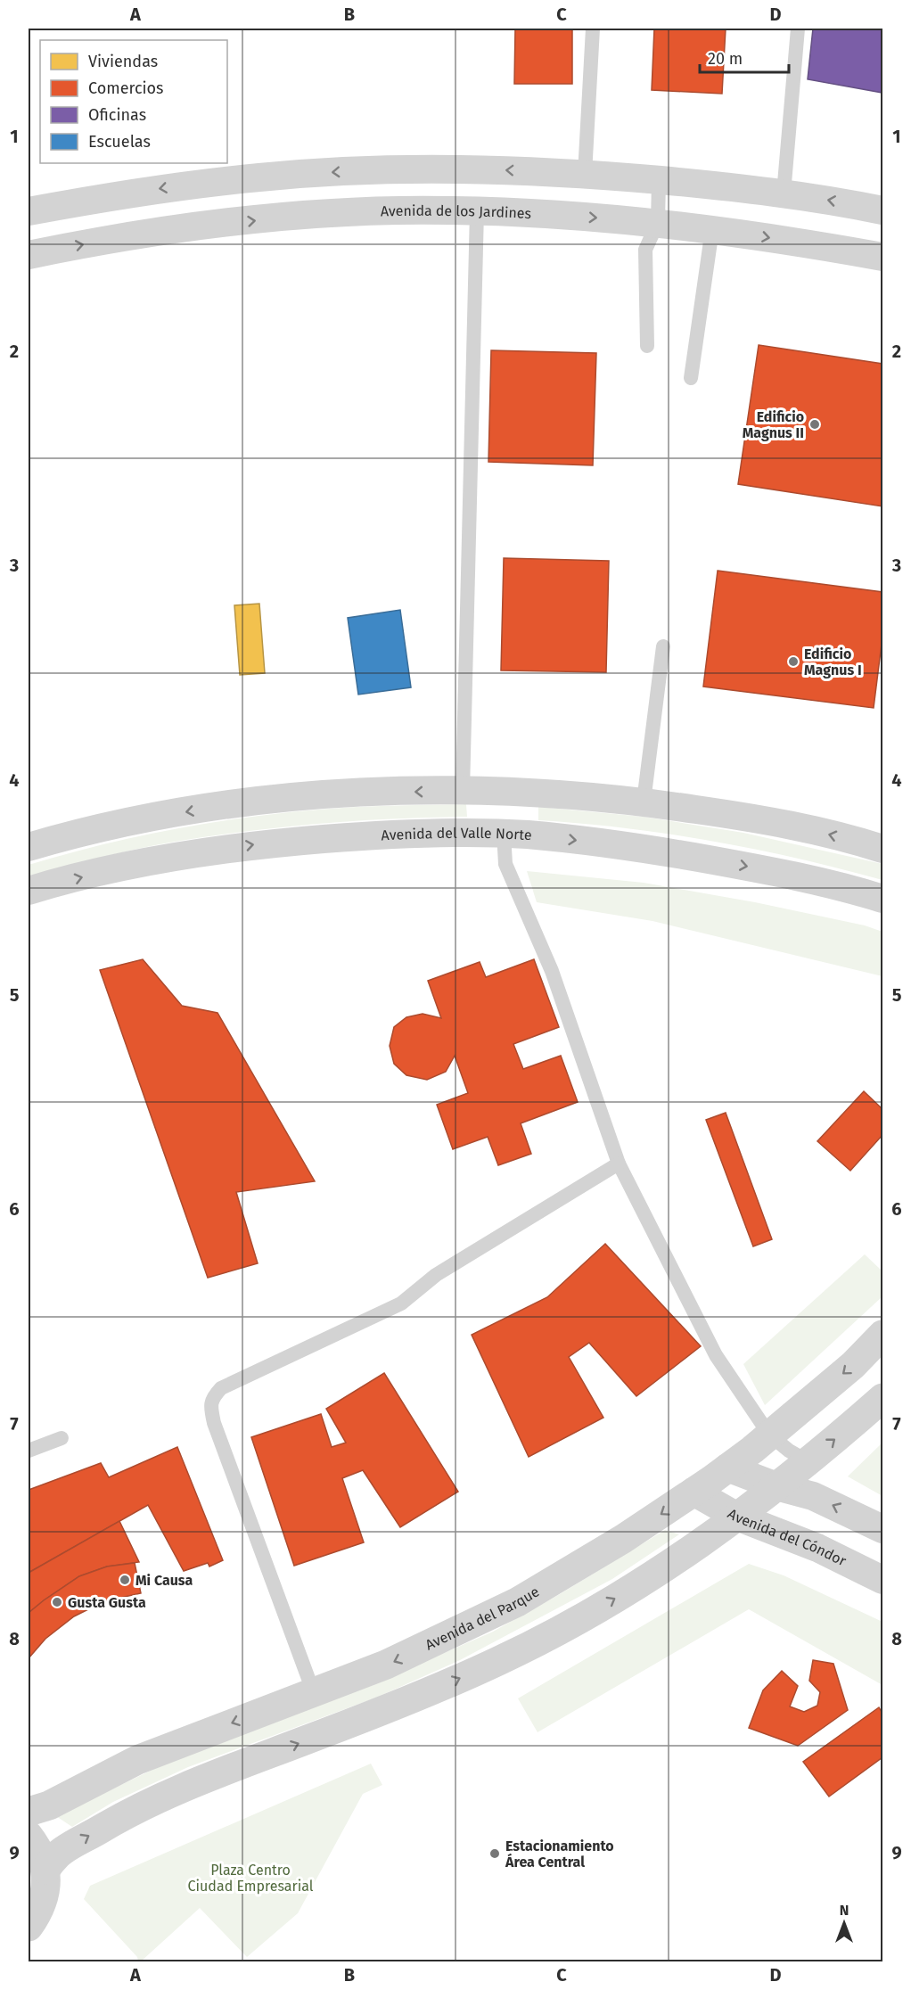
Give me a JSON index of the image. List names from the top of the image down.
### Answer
{
  "streets": {
    "street": [
      "Avenida de los Jardines",
      "Avenida del Valle Norte",
      "Avenida del Cóndor",
      "Avenida del Parque"
    ]
  },
  "crossings": [
    ["Avenida del Cóndor", "Avenida del Parque"]
  ],
  "parks": ["Plaza Centro Ciudad Empresarial"],
  "places": [
    "Edificio Magnus II",
    "Edificio Magnus I",
    "Mi Causa",
    "Gusta Gusta",
    "Estacionamiento Área Central"
  ],
  "legend": [
    "Viviendas",
    "Comercios",
    "Oficinas",
    "Escuelas"
  ],
  "scale_bar": "20 m",
  "north": "top",
  "grid": {
    "columns": [
      "A",
      "B",
      "C",
      "D"
    ],
    "rows": [
      "1",
      "2",
      "3",
      "4",
      "5",
      "6",
      "7",
      "8",
      "9"
    ]
  }
}
